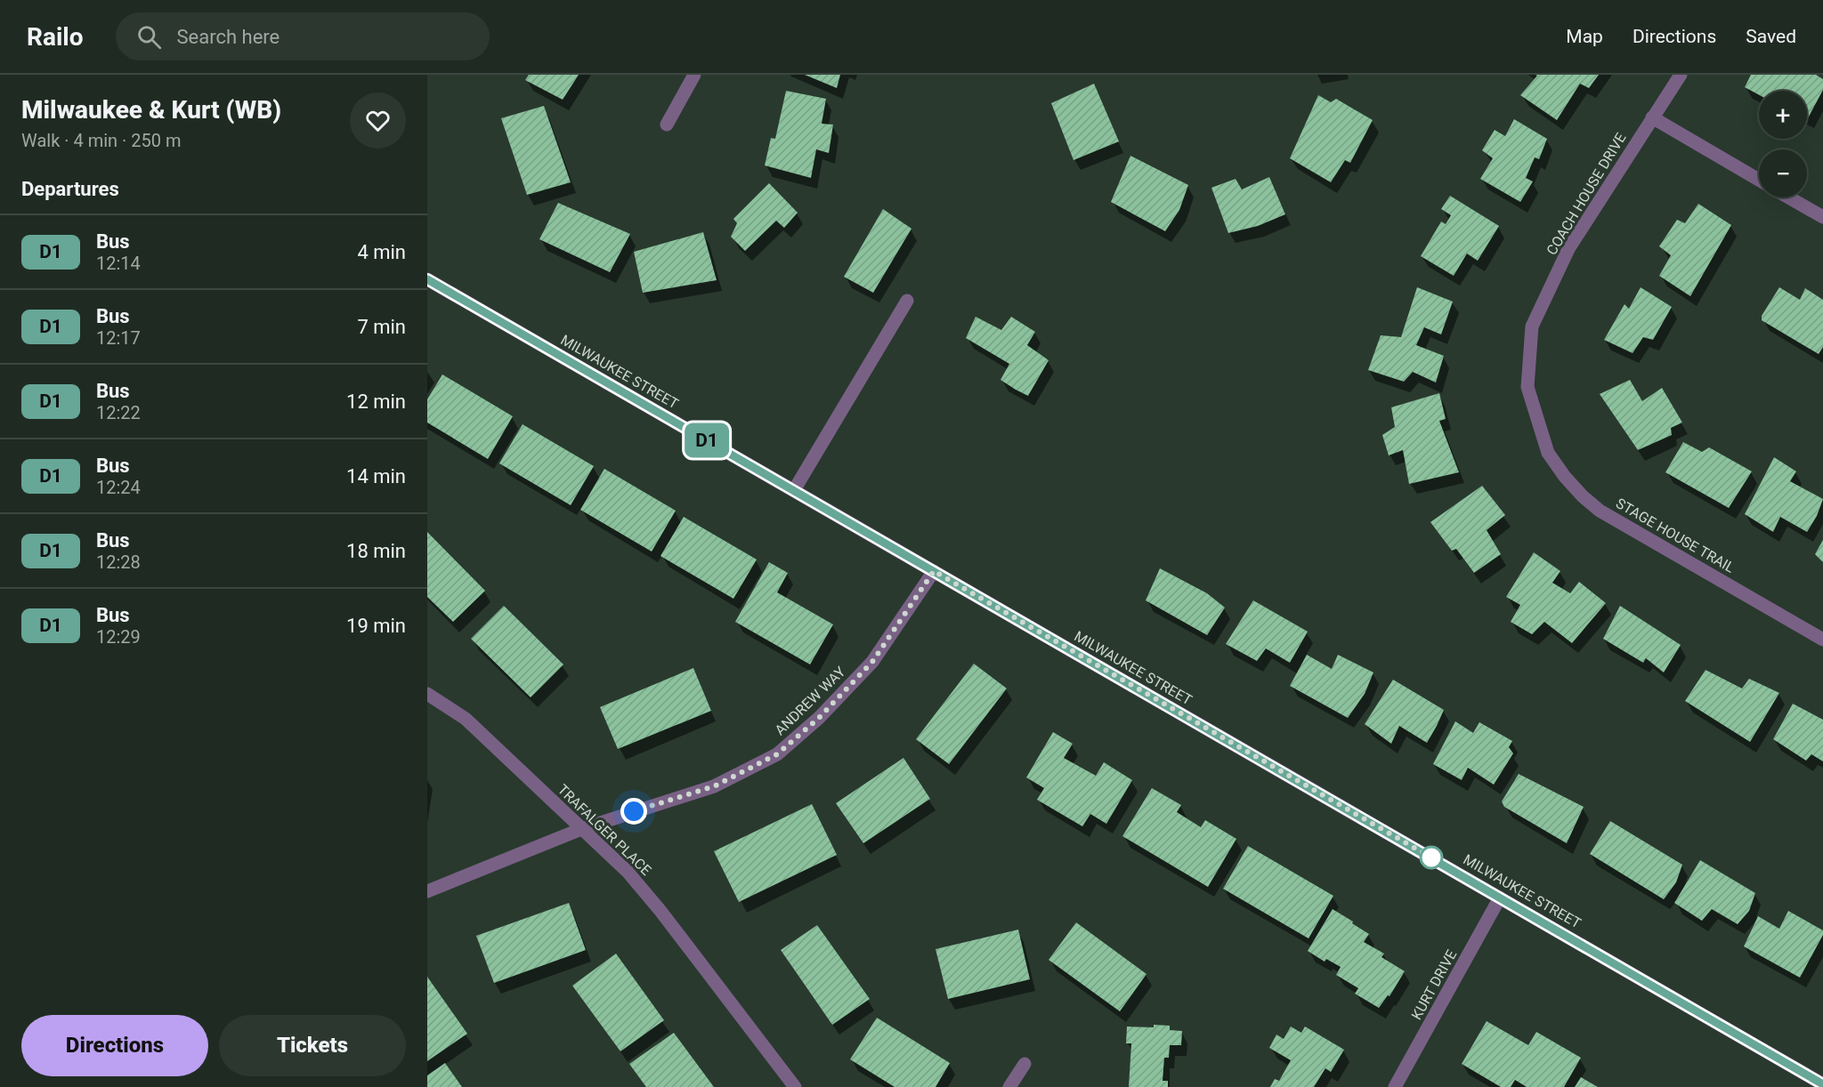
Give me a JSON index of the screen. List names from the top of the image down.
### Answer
{
  "streets": {
    "street": [
      "COACH HOUSE DRIVE",
      "MILWAUKEE STREET",
      "STAGE HOUSE TRAIL",
      "ANDREW WAY",
      "TRAFALGER PLACE",
      "KURT DRIVE"
    ]
  },
  "crossings": [
    ["COACH HOUSE DRIVE", "STAGE HOUSE TRAIL"],
    ["MILWAUKEE STREET", "ANDREW WAY"],
    ["MILWAUKEE STREET", "KURT DRIVE"],
    ["ANDREW WAY", "TRAFALGER PLACE"]
  ],
  "lines": ["bus line D1"],
  "page": {
    "header": "Railo",
    "search": "Search here",
    "nav": ["Map", "Directions", "Saved"],
    "heading": [
      ["Milwaukee & Kurt (WB)", "Walk · 4 min · 250 m"],
      "Departures"
    ],
    "on_map": "D1",
    "map_buttons": ["+", "−"],
    "list": [
      {
        "mark": "D1",
        "name": "Bus",
        "note": "12:14",
        "value": "4 min"
      },
      {
        "mark": "D1",
        "name": "Bus",
        "note": "12:17",
        "value": "7 min"
      },
      {
        "mark": "D1",
        "name": "Bus",
        "note": "12:22",
        "value": "12 min"
      },
      {
        "mark": "D1",
        "name": "Bus",
        "note": "12:24",
        "value": "14 min"
      },
      {
        "mark": "D1",
        "name": "Bus",
        "note": "12:28",
        "value": "18 min"
      },
      {
        "mark": "D1",
        "name": "Bus",
        "note": "12:29",
        "value": "19 min"
      }
    ],
    "buttons": ["Directions", "Tickets"]
  }
}
